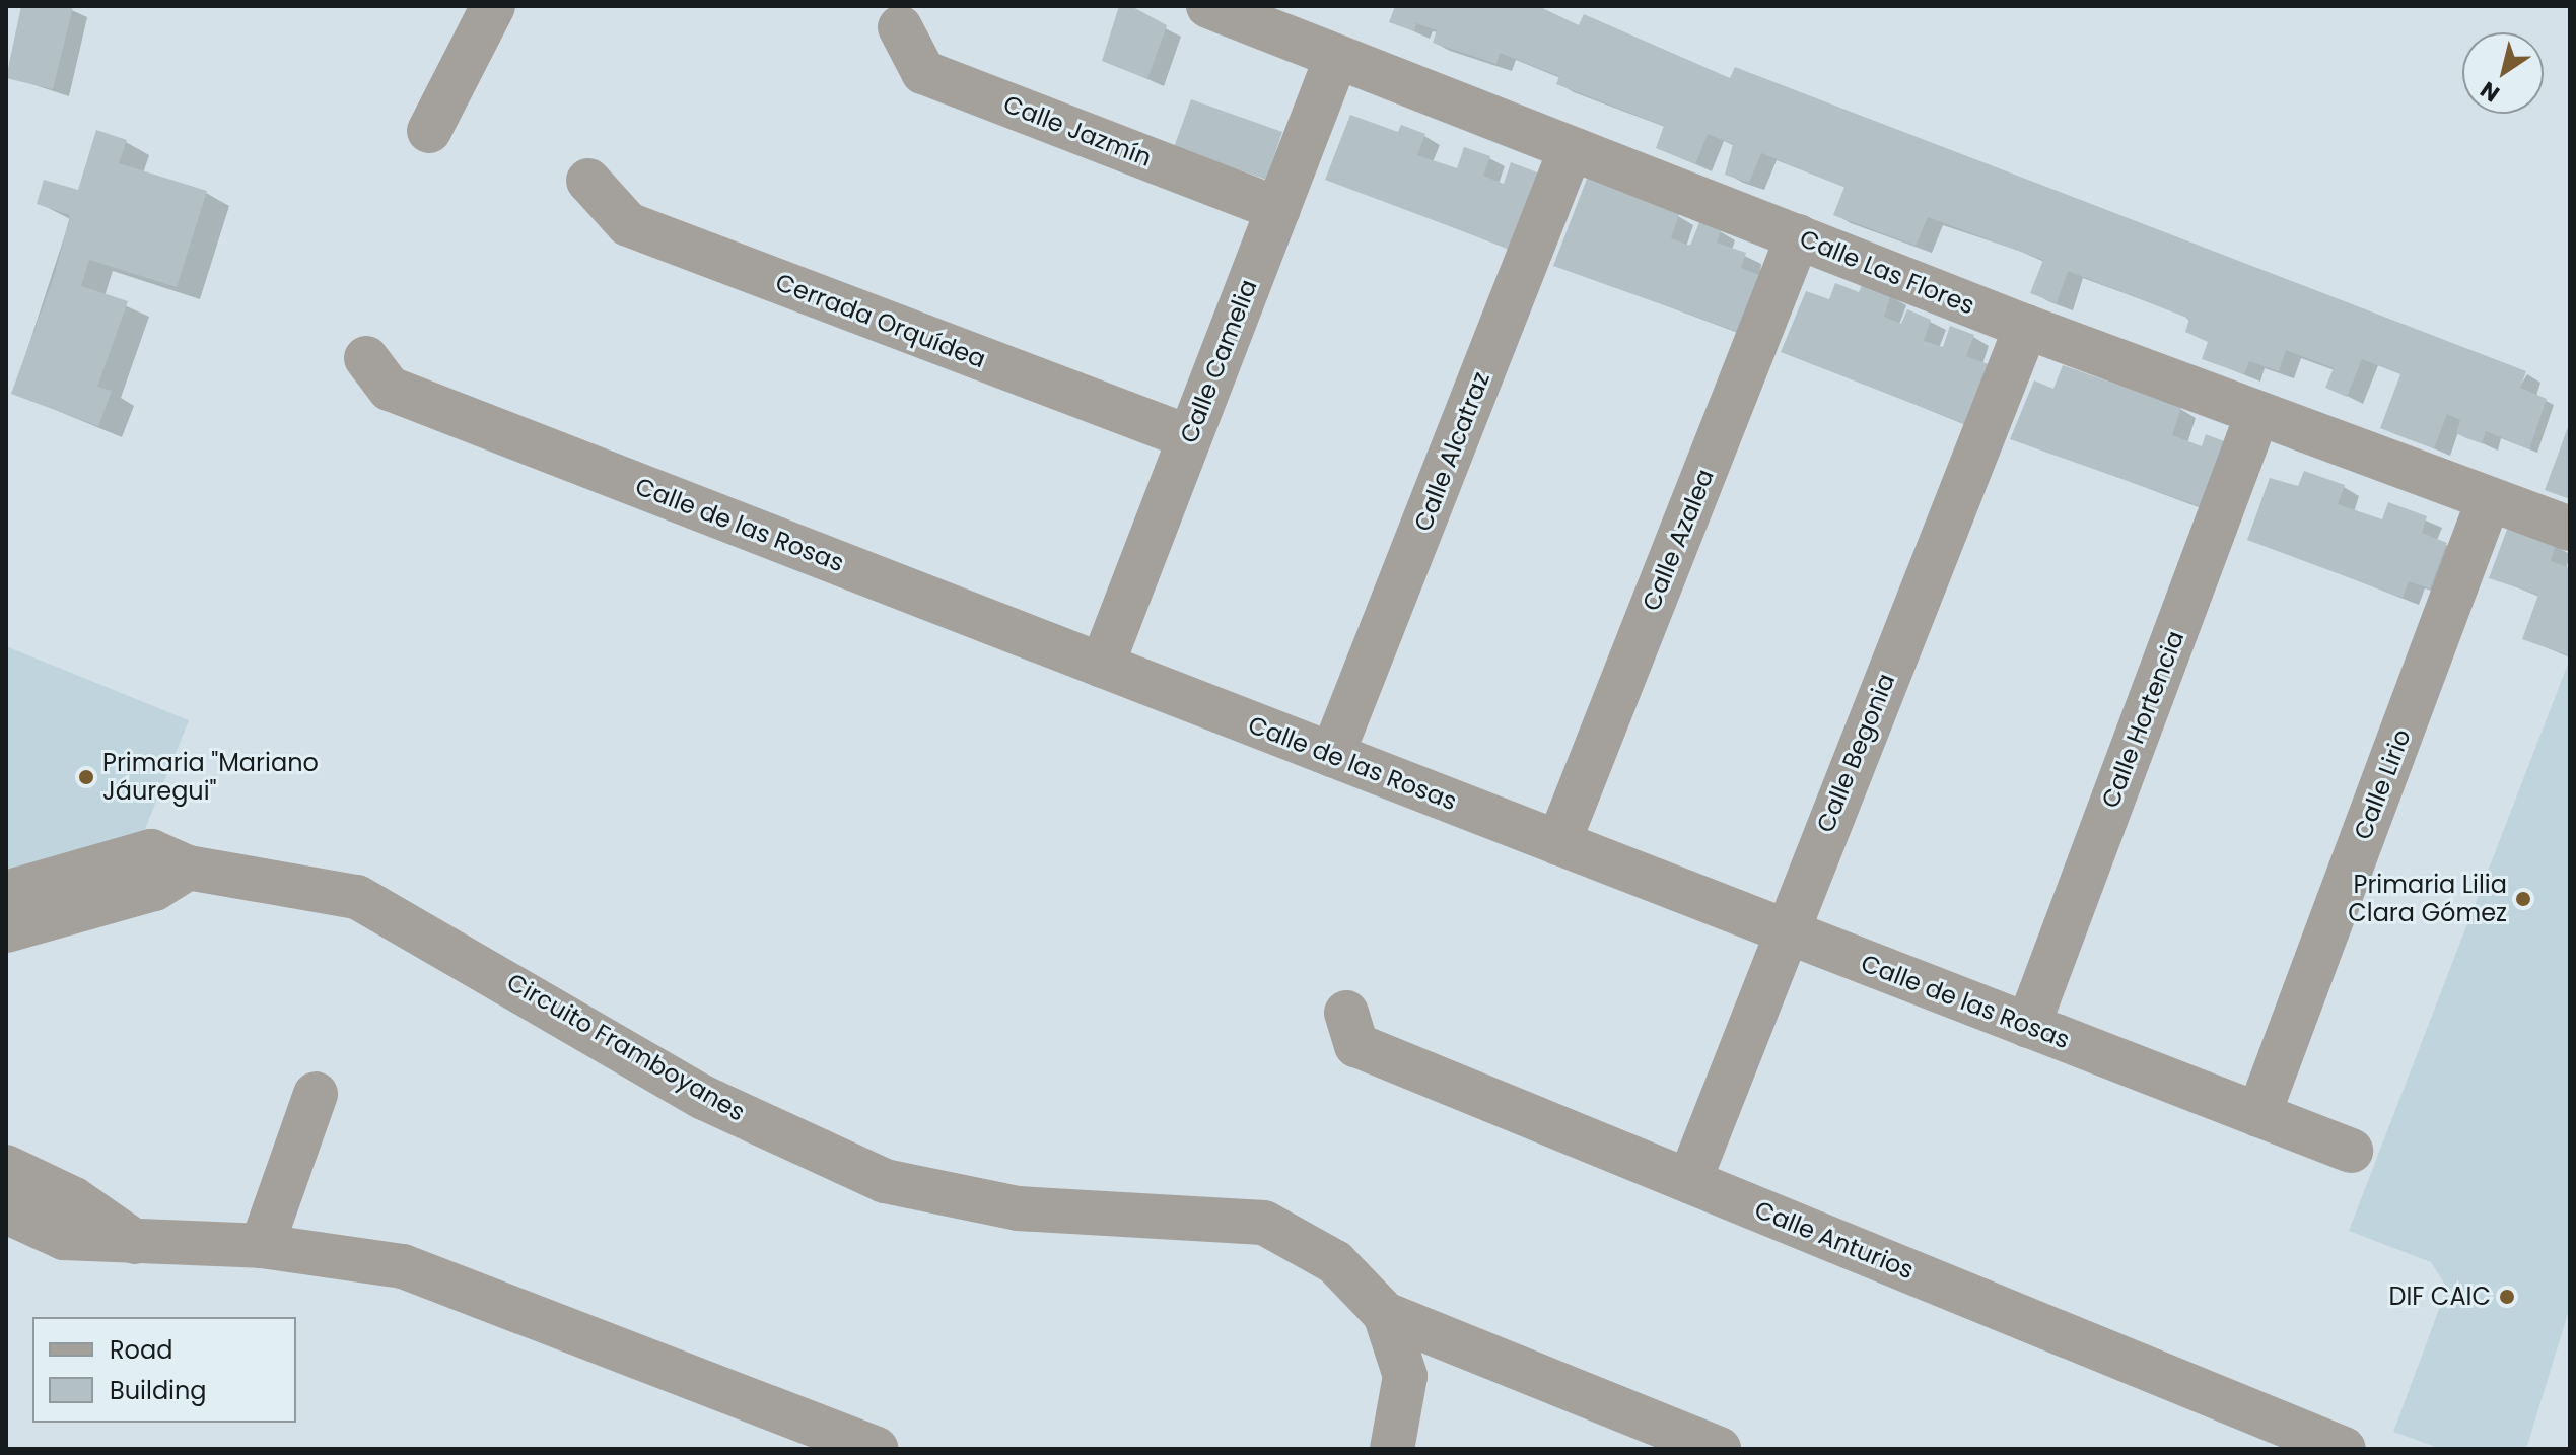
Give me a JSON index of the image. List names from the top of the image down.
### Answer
{
  "streets": {
    "street": [
      "Calle Jazmín",
      "Calle Las Flores",
      "Cerrada Orquídea",
      "Calle Camelia",
      "Calle Alcatraz",
      "Calle de las Rosas",
      "Calle Azalea",
      "Calle Hortencia",
      "Calle Begonia",
      "Calle Lirio",
      "Circuito Framboyanes",
      "Calle Anturios"
    ]
  },
  "crossings": [
    ["Calle Jazmín", "Calle Camelia"],
    ["Calle Las Flores", "Calle Camelia"],
    ["Calle Las Flores", "Calle Alcatraz"],
    ["Calle Las Flores", "Calle Azalea"],
    ["Calle Las Flores", "Calle Hortencia"],
    ["Calle Las Flores", "Calle Begonia"],
    ["Calle Las Flores", "Calle Lirio"],
    ["Cerrada Orquídea", "Calle Camelia"],
    ["Calle Camelia", "Calle de las Rosas"],
    ["Calle Alcatraz", "Calle de las Rosas"],
    ["Calle de las Rosas", "Calle Azalea"],
    ["Calle de las Rosas", "Calle Hortencia"],
    ["Calle de las Rosas", "Calle Begonia"],
    ["Calle de las Rosas", "Calle Lirio"],
    ["Calle Begonia", "Calle Anturios"]
  ],
  "places": ["Primaria \"Mariano Jáuregui\"", "Primaria Lilia Clara Gómez", "DIF CAIC"],
  "legend": ["Road", "Building"],
  "north": "bottom left"
}
